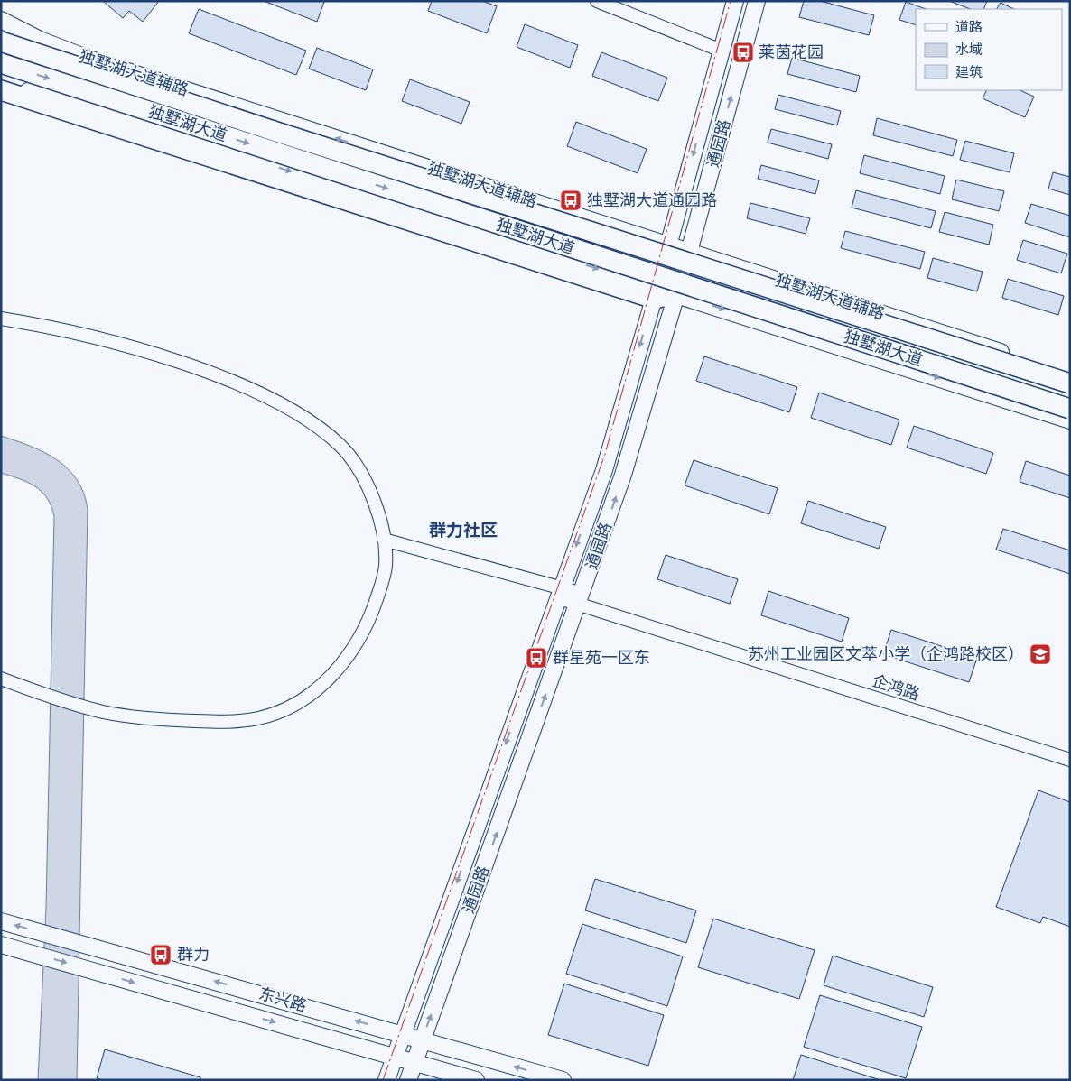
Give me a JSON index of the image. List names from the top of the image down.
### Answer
{
  "streets": {
    "highway": ["独墅湖大道"],
    "main road": ["独墅湖大道辅路", "通园路", "东兴路"],
    "street": ["企鸿路"]
  },
  "crossings": [
    ["独墅湖大道辅路", "通园路"],
    ["通园路", "企鸿路"],
    ["通园路", "东兴路"]
  ],
  "districts": ["群力社区"],
  "places": {
    "bus stop": [
      "莱茵花园",
      "独墅湖大道通园路",
      "群星苑一区东",
      "群力"
    ],
    "school or university": ["苏州工业园区文萃小学（企鸿路校区）"]
  },
  "legend": ["道路", "水域", "建筑"]
}
